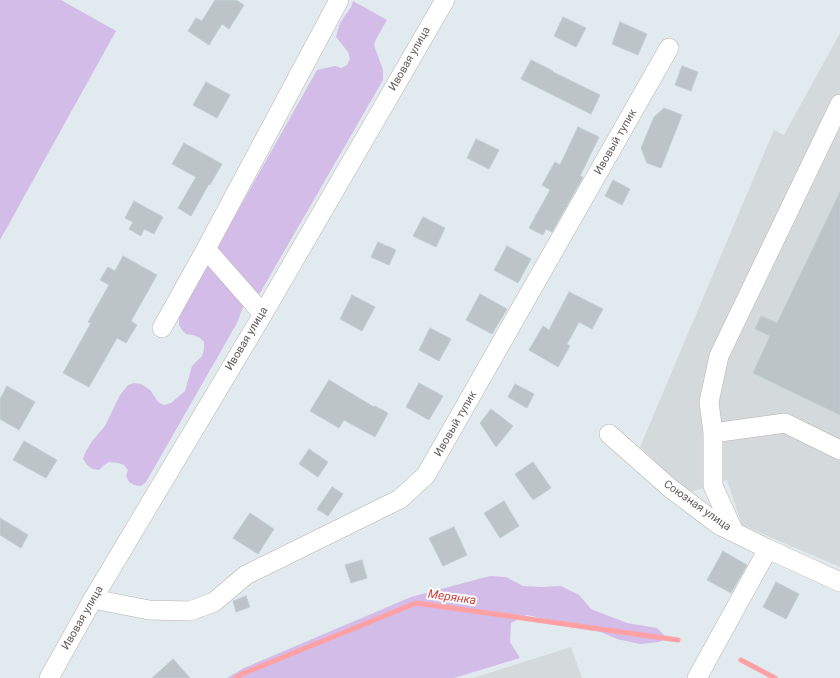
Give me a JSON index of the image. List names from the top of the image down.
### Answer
{
  "streets": {
    "street": ["Ивовая улица", "Ивовый тупик", "Союзная улица"]
  },
  "crossings": [
    ["Ивовая улица", "Ивовый тупик"]
  ],
  "water": ["Мерянка"]
}
